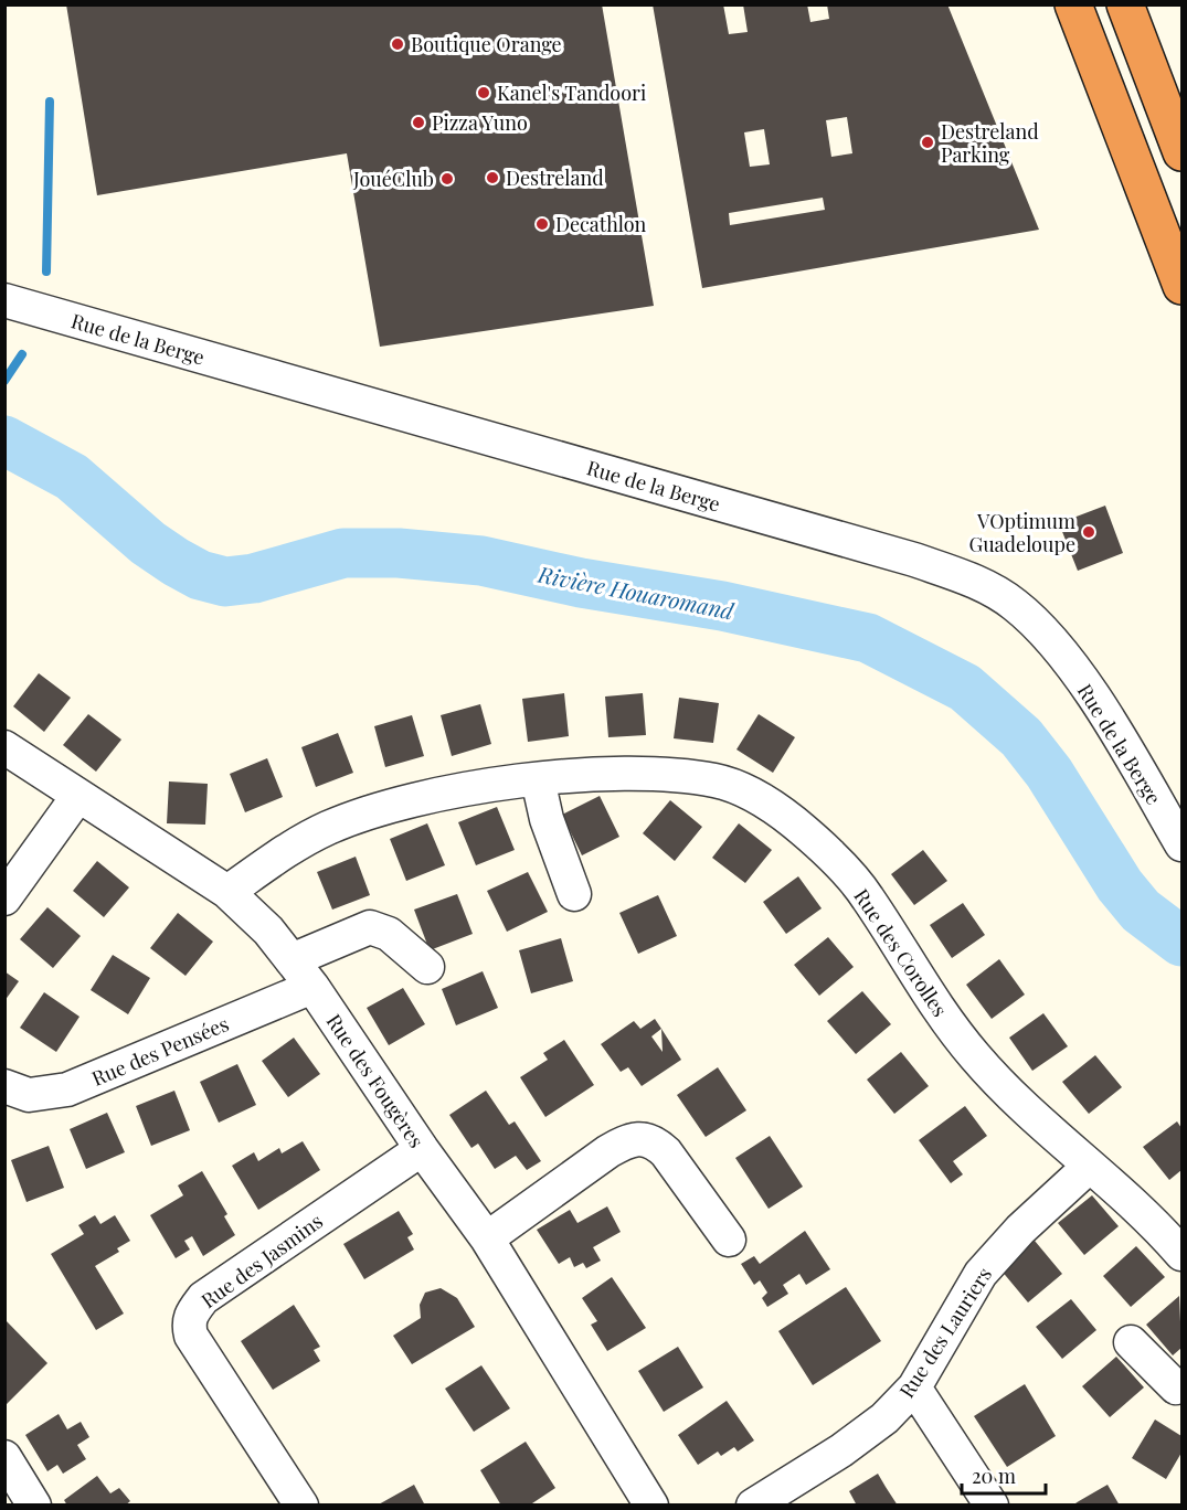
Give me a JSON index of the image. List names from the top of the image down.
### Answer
{
  "streets": {
    "street": [
      "Rue de la Berge",
      "Rue des Corolles",
      "Rue des Pensées",
      "Rue des Fougères",
      "Rue des Jasmins",
      "Rue des Lauriers"
    ]
  },
  "crossings": [
    ["Rue des Corolles", "Rue des Fougères"],
    ["Rue des Corolles", "Rue des Lauriers"],
    ["Rue des Pensées", "Rue des Fougères"],
    ["Rue des Fougères", "Rue des Jasmins"]
  ],
  "water": ["Rivière Houaromand"],
  "places": [
    "Boutique Orange",
    "Kanel's Tandoori",
    "Pizza Yuno",
    "Destreland Parking",
    "Destreland",
    "JouéClub",
    "Decathlon",
    "VOptimum Guadeloupe"
  ],
  "scale_bar": "20 m"
}
